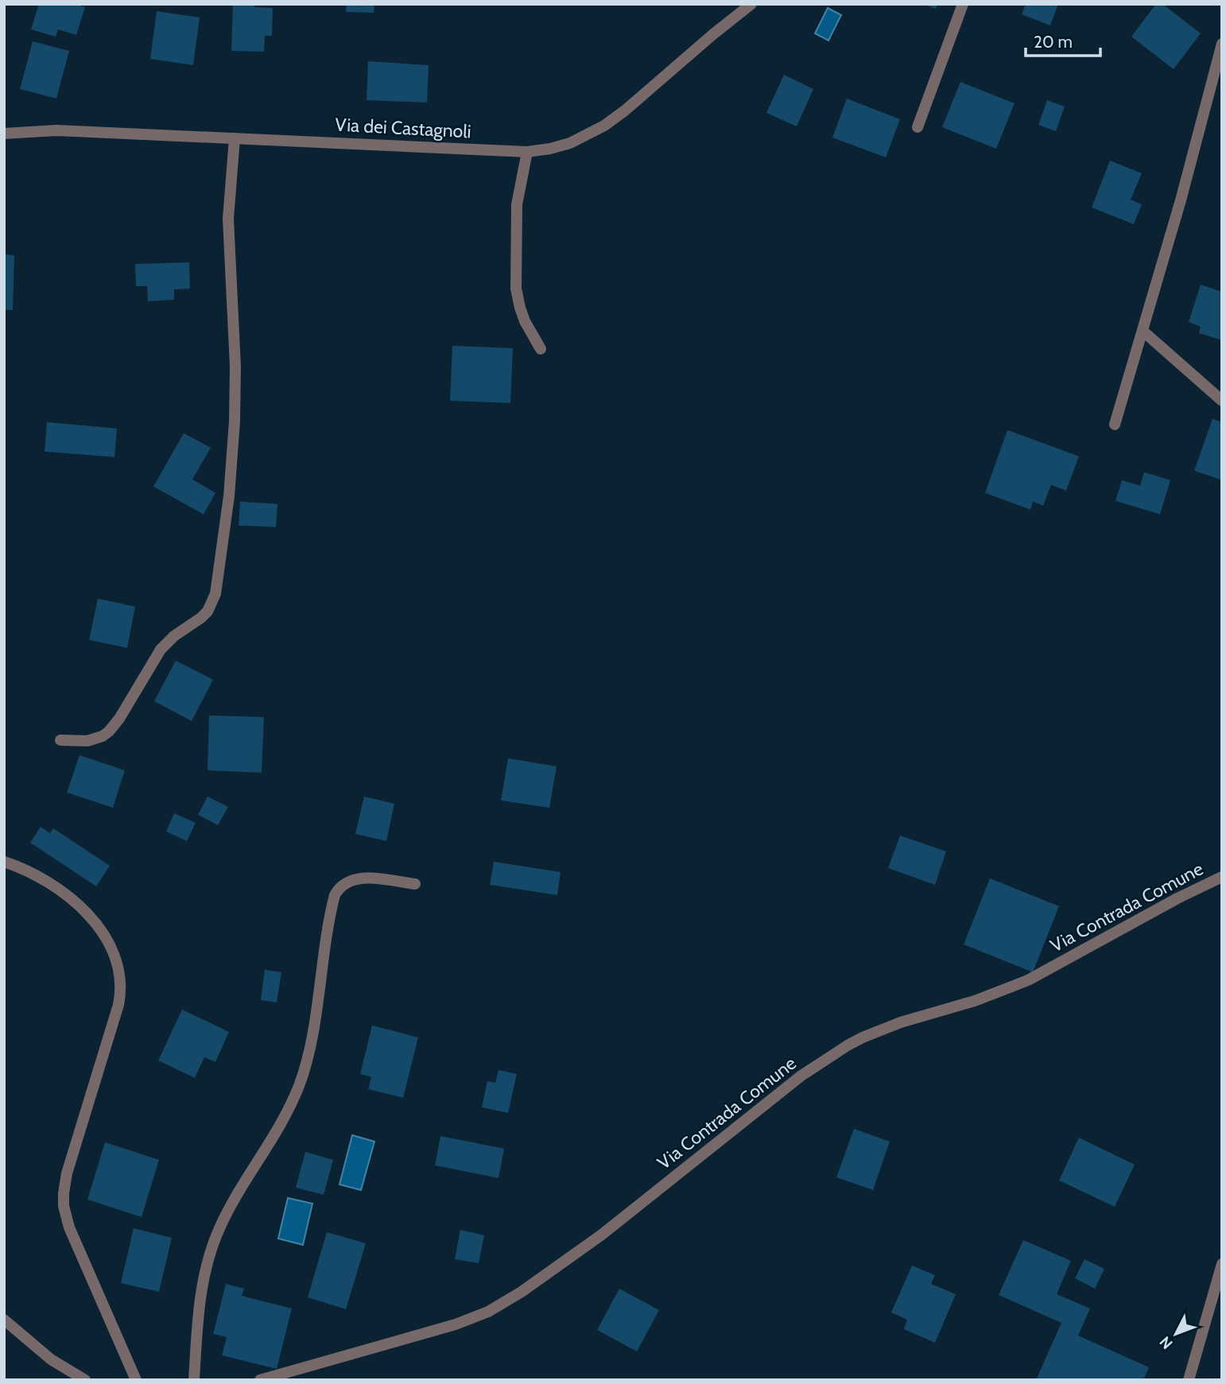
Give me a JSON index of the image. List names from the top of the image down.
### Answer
{
  "streets": {
    "street": ["Via dei Castagnoli", "Via Contrada Comune"]
  },
  "scale_bar": "20 m",
  "north": "bottom left"
}
